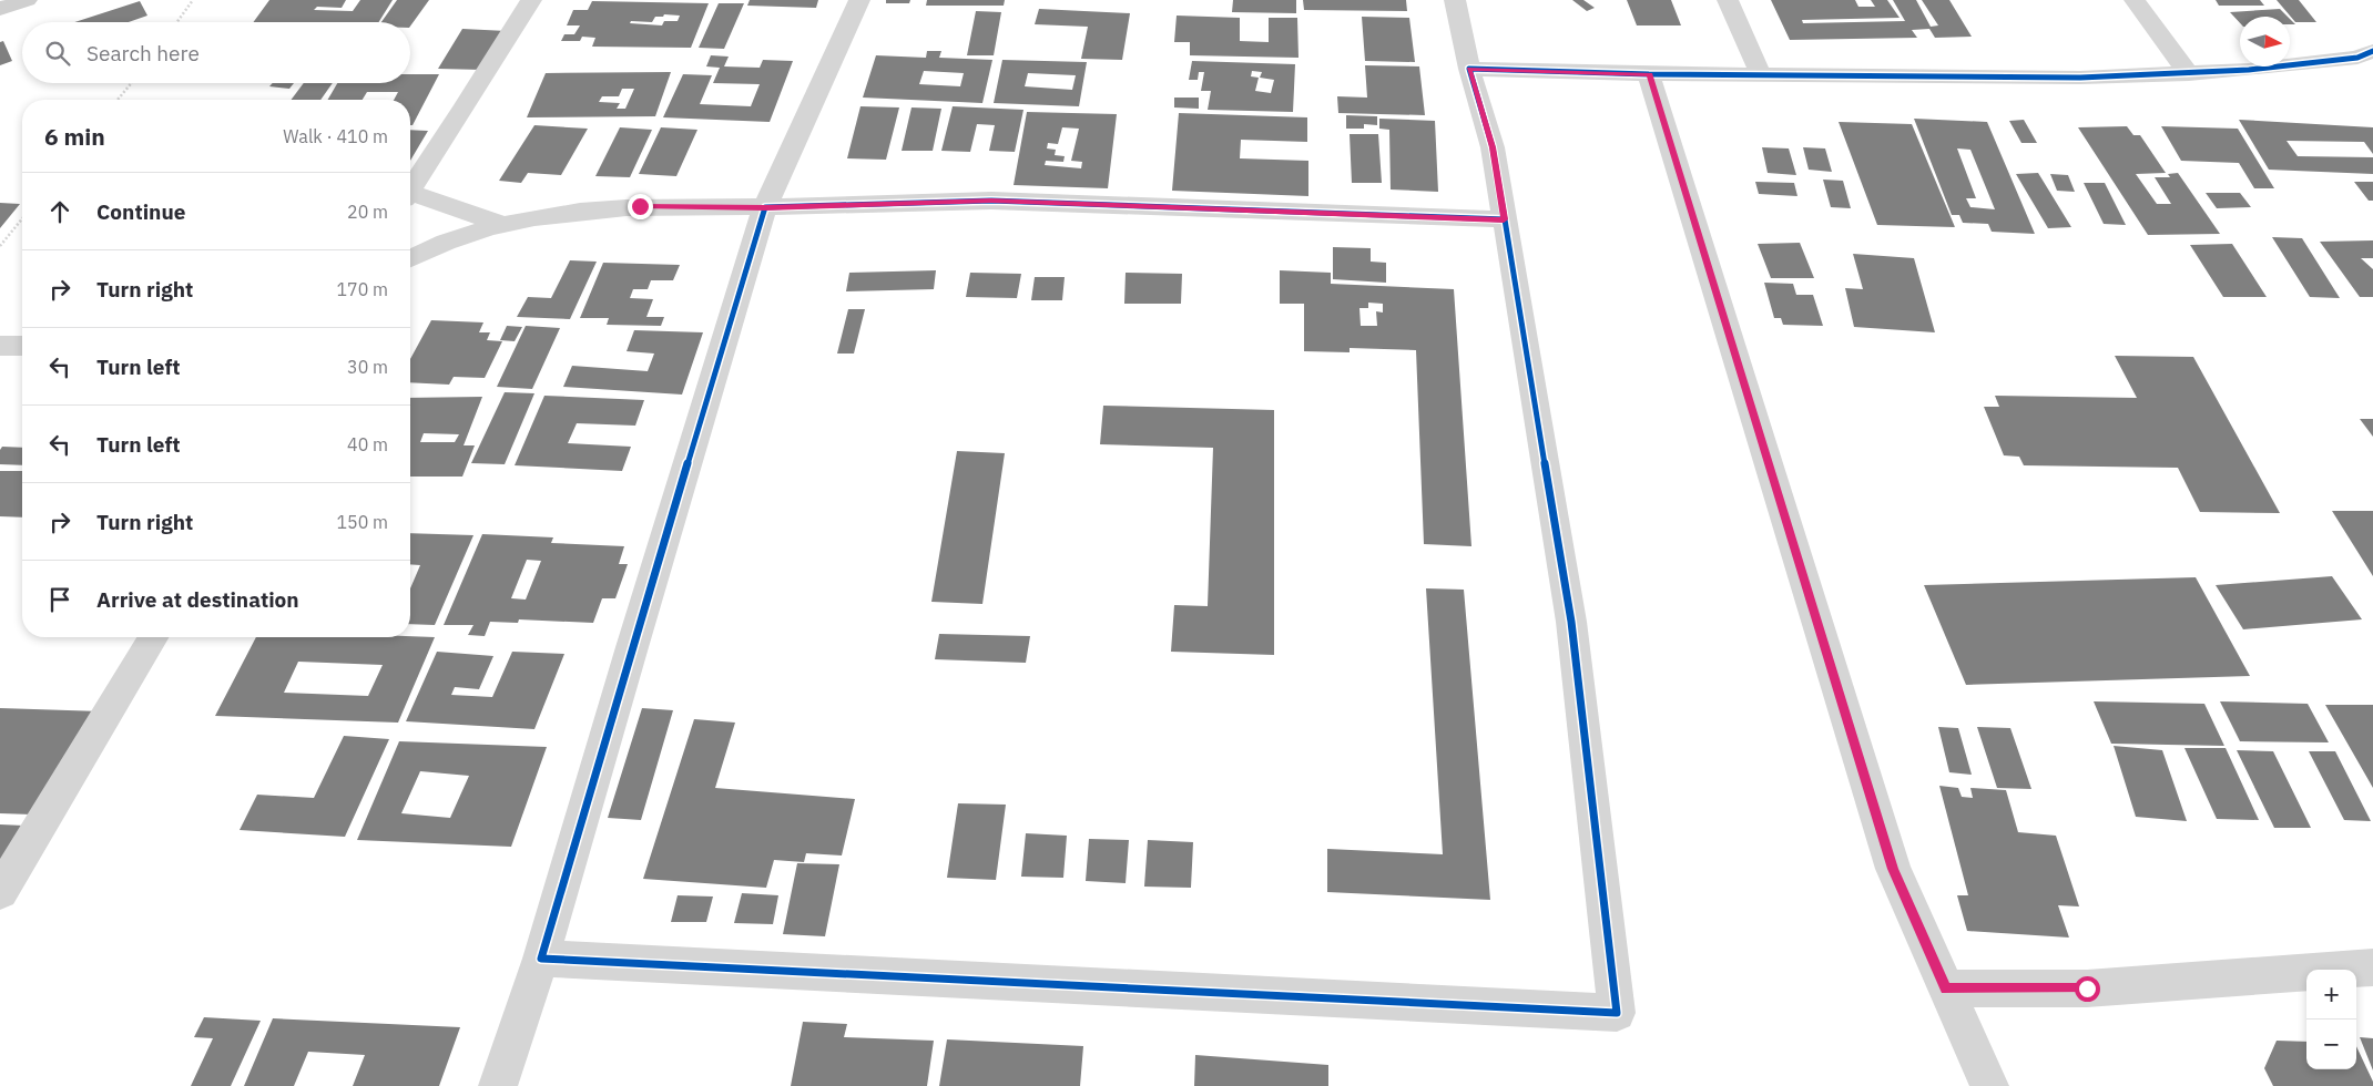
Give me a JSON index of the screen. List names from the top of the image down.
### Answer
{
  "north": "right",
  "page": {
    "search": "Search here",
    "heading": ["6 min", "Walk · 410 m"],
    "list": [
      ["Continue", "20 m"],
      ["Turn right", "170 m"],
      ["Turn left", "30 m"],
      ["Turn left", "40 m"],
      ["Turn right", "150 m"],
      "Arrive at destination"
    ],
    "map_buttons": ["+", "−"]
  }
}
